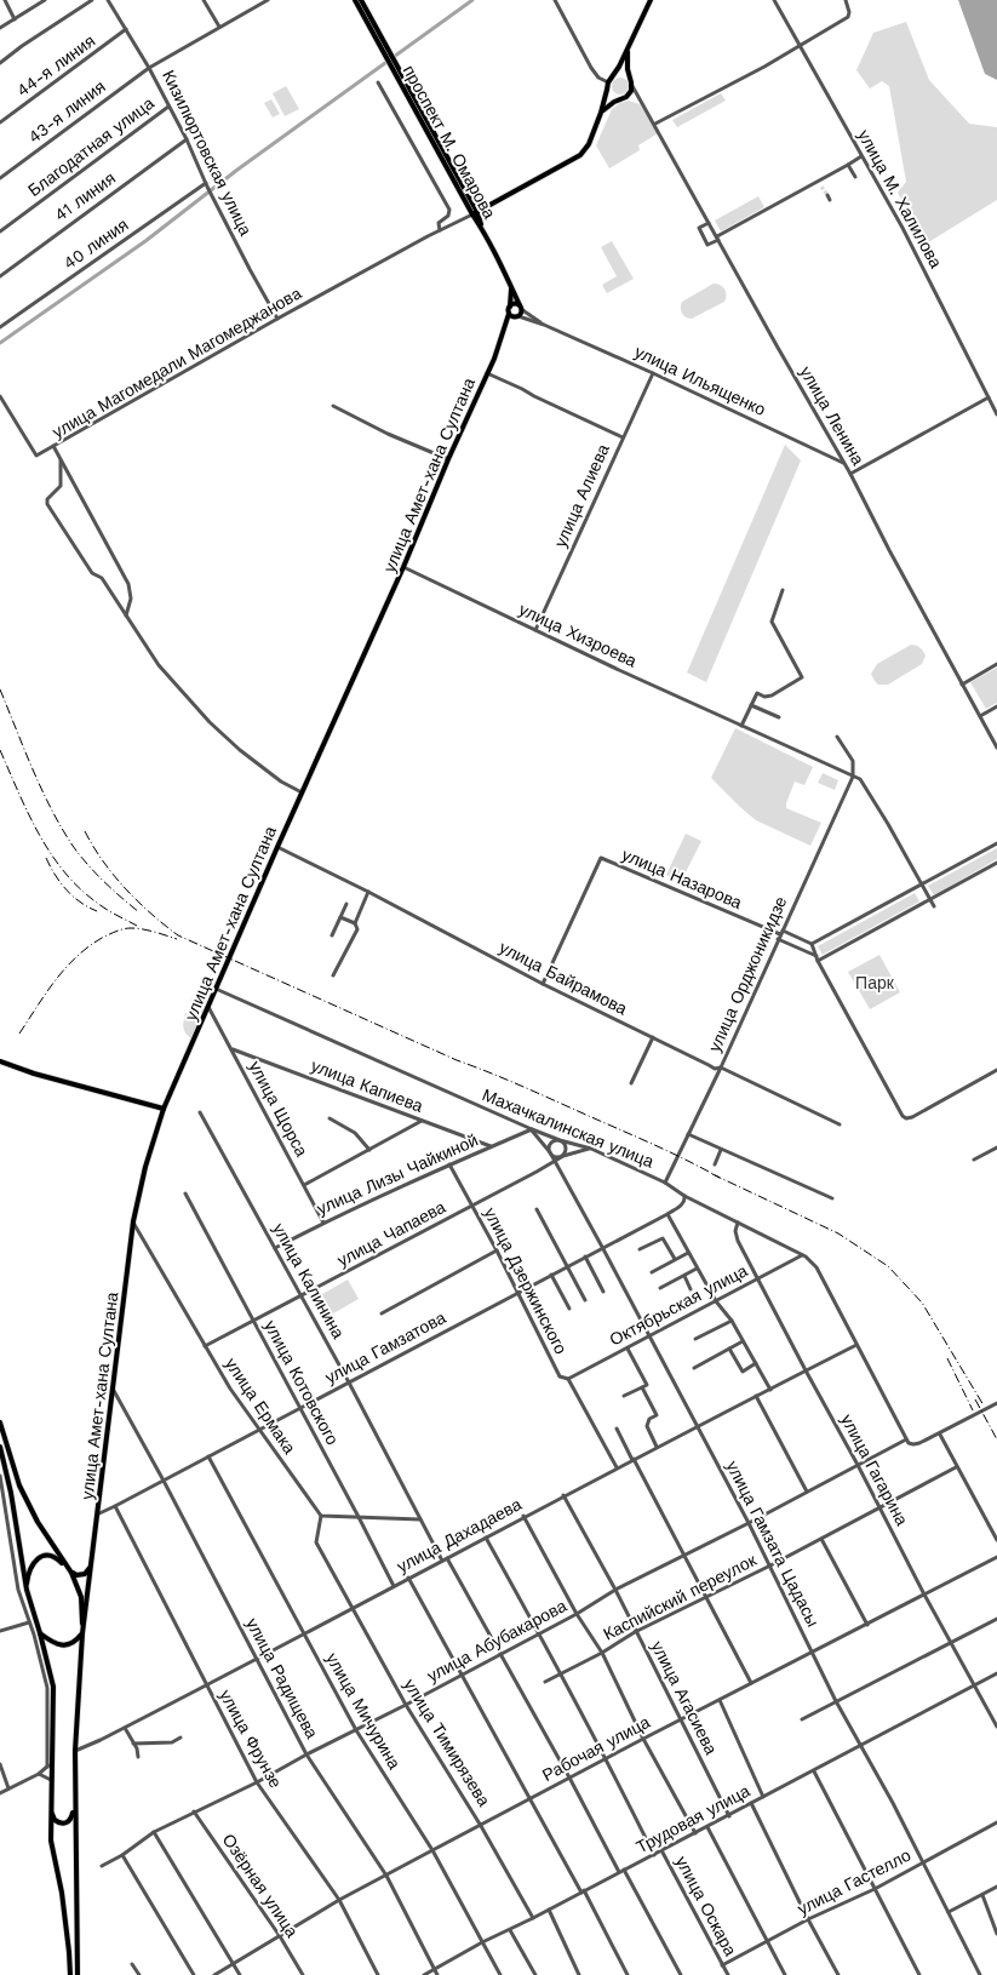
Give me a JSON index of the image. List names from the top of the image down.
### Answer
{
  "streets": {
    "main road": ["проспект М. Омарова", "улица Амет-хана Султана"],
    "street": [
      "44-я линия",
      "43-я линия",
      "Благодатная улица",
      "Кизилюртовская улица",
      "41 линия",
      "улица М. Халилова",
      "40 линия",
      "улица Магомедали Магомеджановa",
      "улица Ильященко",
      "улица Ленина",
      "улица Алиева",
      "улица Хизроева",
      "улица Назарова",
      "улица Орджоникидзе",
      "улица Байрамова",
      "улица Капиева",
      "улица Щорса",
      "Махачкалинская улица",
      "улица Лизы Чайкиной",
      "улица Чапаева",
      "улица Калинина",
      "улица Дзержинского",
      "Октябрьская улица",
      "улица Гамзатова",
      "улица Котовского",
      "улица Ермака",
      "улица Гагарина",
      "улица Дахадаева",
      "улица Гамзата Цадасы",
      "Каспийский переулок",
      "улица Абубакарова",
      "улица Радищева",
      "улица Агасиева",
      "улица Мичурина",
      "улица Фрунзе",
      "улица Тимирязева",
      "Рабочая улица",
      "Трудовая улица",
      "улица Гастелло",
      "Озёрная улица",
      "улица Оскара"
    ]
  },
  "crossings": [
    ["44-я линия", "Кизилюртовская улица"],
    ["43-я линия", "Кизилюртовская улица"],
    ["проспект М. Омарова", "улица Магомедали Магомеджановa"],
    ["проспект М. Омарова", "улица Амет-хана Султана"],
    ["Благодатная улица", "Кизилюртовская улица"],
    ["Кизилюртовская улица", "41 линия"],
    ["Кизилюртовская улица", "40 линия"],
    ["Кизилюртовская улица", "улица Магомедали Магомеджановa"],
    ["улица Ильященко", "улица Ленина"],
    ["улица Ильященко", "улица Алиева"],
    ["улица Амет-хана Султана", "улица Хизроева"],
    ["улица Амет-хана Султана", "улица Байрамова"],
    ["улица Амет-хана Султана", "улица Щорса"],
    ["улица Амет-хана Султана", "Махачкалинская улица"],
    ["улица Амет-хана Султана", "улица Гамзатова"],
    ["улица Амет-хана Султана", "улица Ермака"],
    ["улица Амет-хана Султана", "улица Радищева"],
    ["улица Алиева", "улица Хизроева"],
    ["улица Хизроева", "улица Орджоникидзе"],
    ["улица Назарова", "улица Орджоникидзе"],
    ["улица Назарова", "улица Байрамова"],
    ["улица Орджоникидзе", "улица Байрамова"],
    ["улица Орджоникидзе", "Махачкалинская улица"],
    ["улица Капиева", "улица Щорса"],
    ["улица Капиева", "улица Лизы Чайкиной"],
    ["улица Щорса", "улица Лизы Чайкиной"],
    ["Махачкалинская улица", "улица Лизы Чайкиной"],
    ["Махачкалинская улица", "улица Чапаева"],
    ["Махачкалинская улица", "Октябрьская улица"],
    ["Махачкалинская улица", "улица Гамзатова"],
    ["Махачкалинская улица", "улица Гагарина"],
    ["Махачкалинская улица", "улица Дахадаева"],
    ["Махачкалинская улица", "улица Гамзата Цадасы"],
    ["Махачкалинская улица", "улица Абубакарова"],
    ["улица Лизы Чайкиной", "улица Калинина"],
    ["улица Лизы Чайкиной", "улица Дзержинского"],
    ["улица Лизы Чайкиной", "улица Гамзата Цадасы"],
    ["улица Чапаева", "улица Калинина"],
    ["улица Чапаева", "улица Дзержинского"],
    ["улица Чапаева", "улица Котовского"],
    ["улица Чапаева", "улица Ермака"],
    ["улица Чапаева", "улица Гамзата Цадасы"],
    ["улица Калинина", "улица Гамзатова"],
    ["улица Калинина", "улица Дахадаева"],
    ["улица Калинина", "улица Абубакарова"],
    ["улица Калинина", "Рабочая улица"],
    ["улица Калинина", "Трудовая улица"],
    ["улица Дзержинского", "Октябрьская улица"],
    ["улица Дзержинского", "улица Гамзатова"],
    ["улица Дзержинского", "улица Дахадаева"],
    ["Октябрьская улица", "улица Гагарина"],
    ["Октябрьская улица", "улица Гамзата Цадасы"],
    ["улица Гамзатова", "улица Котовского"],
    ["улица Гамзатова", "улица Ермака"],
    ["улица Гамзатова", "улица Гамзата Цадасы"],
    ["улица Гамзатова", "улица Радищева"],
    ["улица Гамзатова", "улица Мичурина"],
    ["улица Гамзатова", "улица Фрунзе"],
    ["улица Котовского", "улица Дахадаева"],
    ["улица Ермака", "улица Тимирязева"],
    ["улица Гагарина", "улица Дахадаева"],
    ["улица Гагарина", "Каспийский переулок"],
    ["улица Гагарина", "улица Абубакарова"],
    ["улица Гагарина", "Рабочая улица"],
    ["улица Гагарина", "Трудовая улица"],
    ["улица Дахадаева", "улица Гамзата Цадасы"],
    ["улица Дахадаева", "улица Радищева"],
    ["улица Дахадаева", "улица Агасиева"],
    ["улица Дахадаева", "улица Мичурина"],
    ["улица Дахадаева", "улица Фрунзе"],
    ["улица Дахадаева", "улица Тимирязева"],
    ["улица Гамзата Цадасы", "Каспийский переулок"],
    ["улица Гамзата Цадасы", "улица Абубакарова"],
    ["улица Гамзата Цадасы", "Рабочая улица"],
    ["улица Гамзата Цадасы", "Трудовая улица"],
    ["улица Гамзата Цадасы", "улица Гастелло"],
    ["Каспийский переулок", "улица Агасиева"],
    ["улица Абубакарова", "улица Радищева"],
    ["улица Абубакарова", "улица Агасиева"],
    ["улица Абубакарова", "улица Мичурина"],
    ["улица Абубакарова", "улица Фрунзе"],
    ["улица Абубакарова", "улица Тимирязева"],
    ["улица Абубакарова", "Озёрная улица"],
    ["улица Радищева", "Рабочая улица"],
    ["улица Радищева", "Трудовая улица"],
    ["улица Агасиева", "Рабочая улица"],
    ["улица Агасиева", "Трудовая улица"],
    ["улица Мичурина", "Рабочая улица"],
    ["улица Мичурина", "Трудовая улица"],
    ["улица Фрунзе", "Рабочая улица"],
    ["улица Тимирязева", "Рабочая улица"],
    ["улица Тимирязева", "Трудовая улица"],
    ["Рабочая улица", "Озёрная улица"],
    ["Трудовая улица", "улица Оскара"],
    ["улица Гастелло", "улица Оскара"]
  ],
  "parks": ["Парк"]
}
